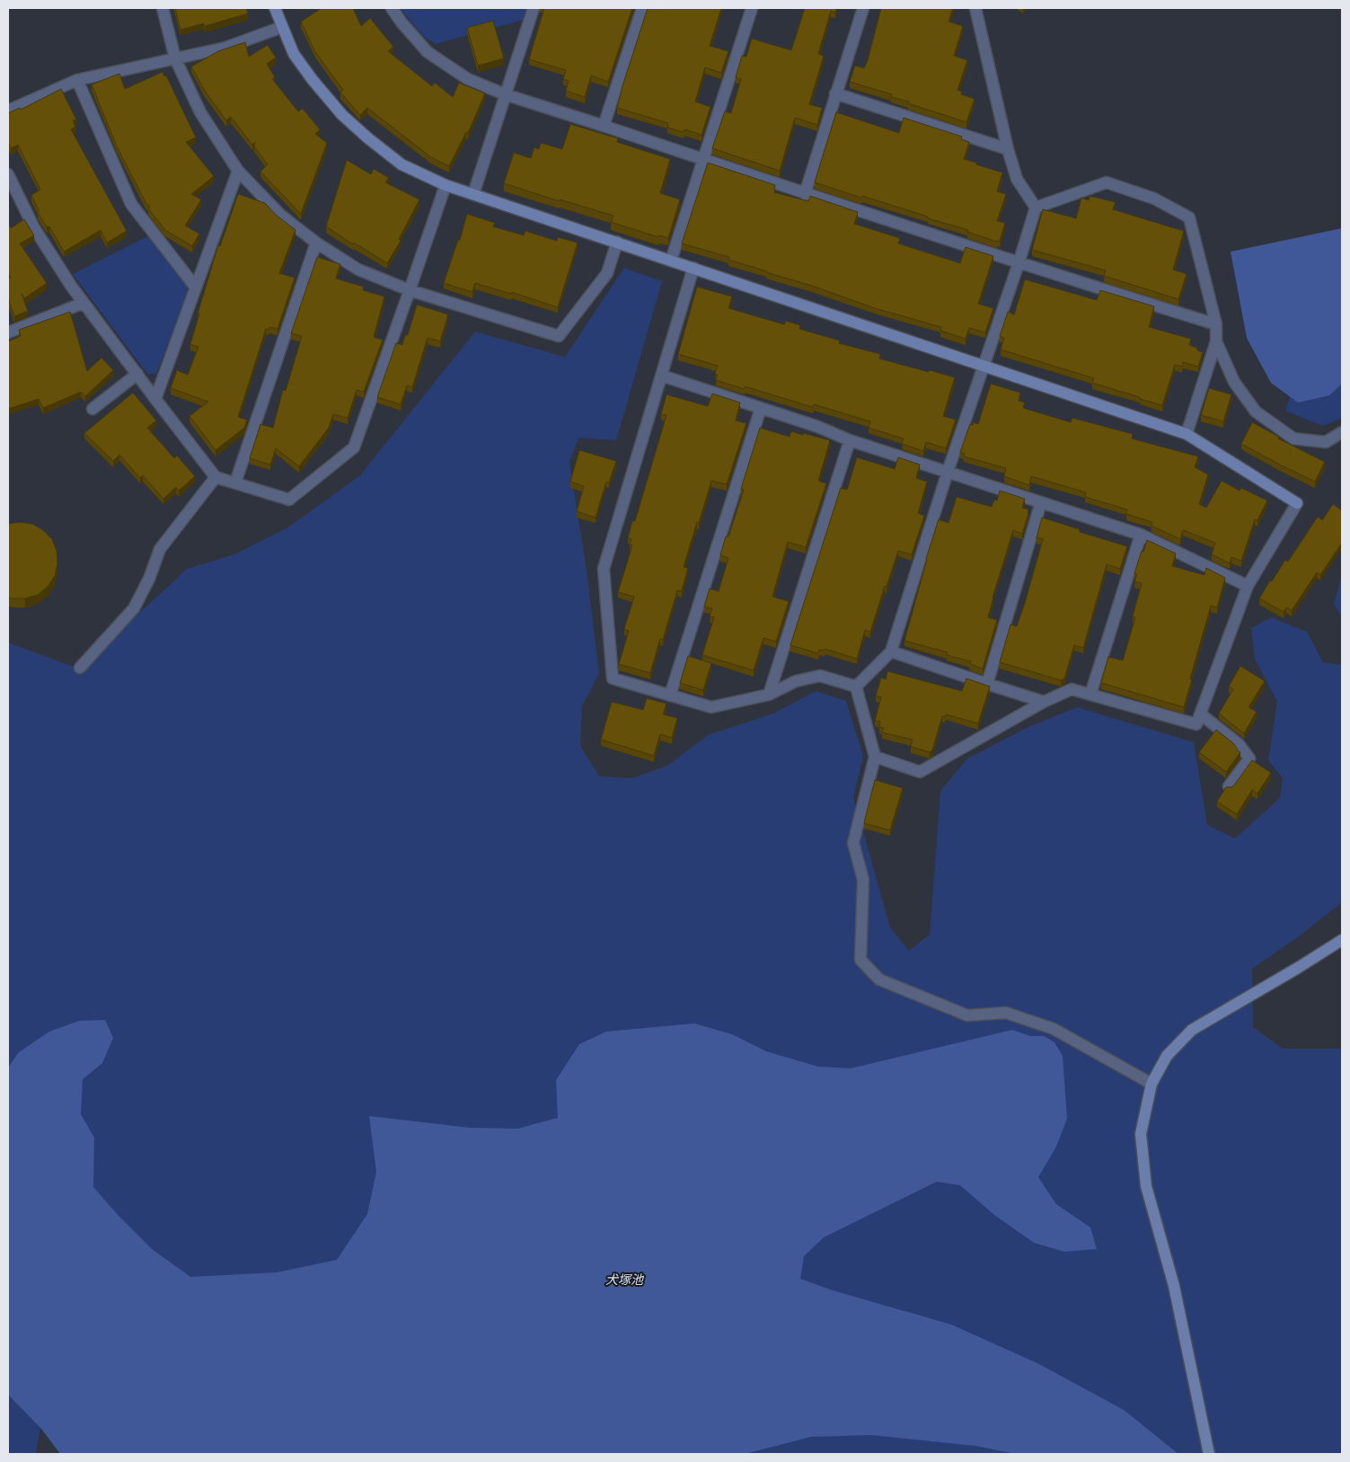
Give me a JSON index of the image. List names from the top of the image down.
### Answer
{
  "water": ["犬塚池"]
}
